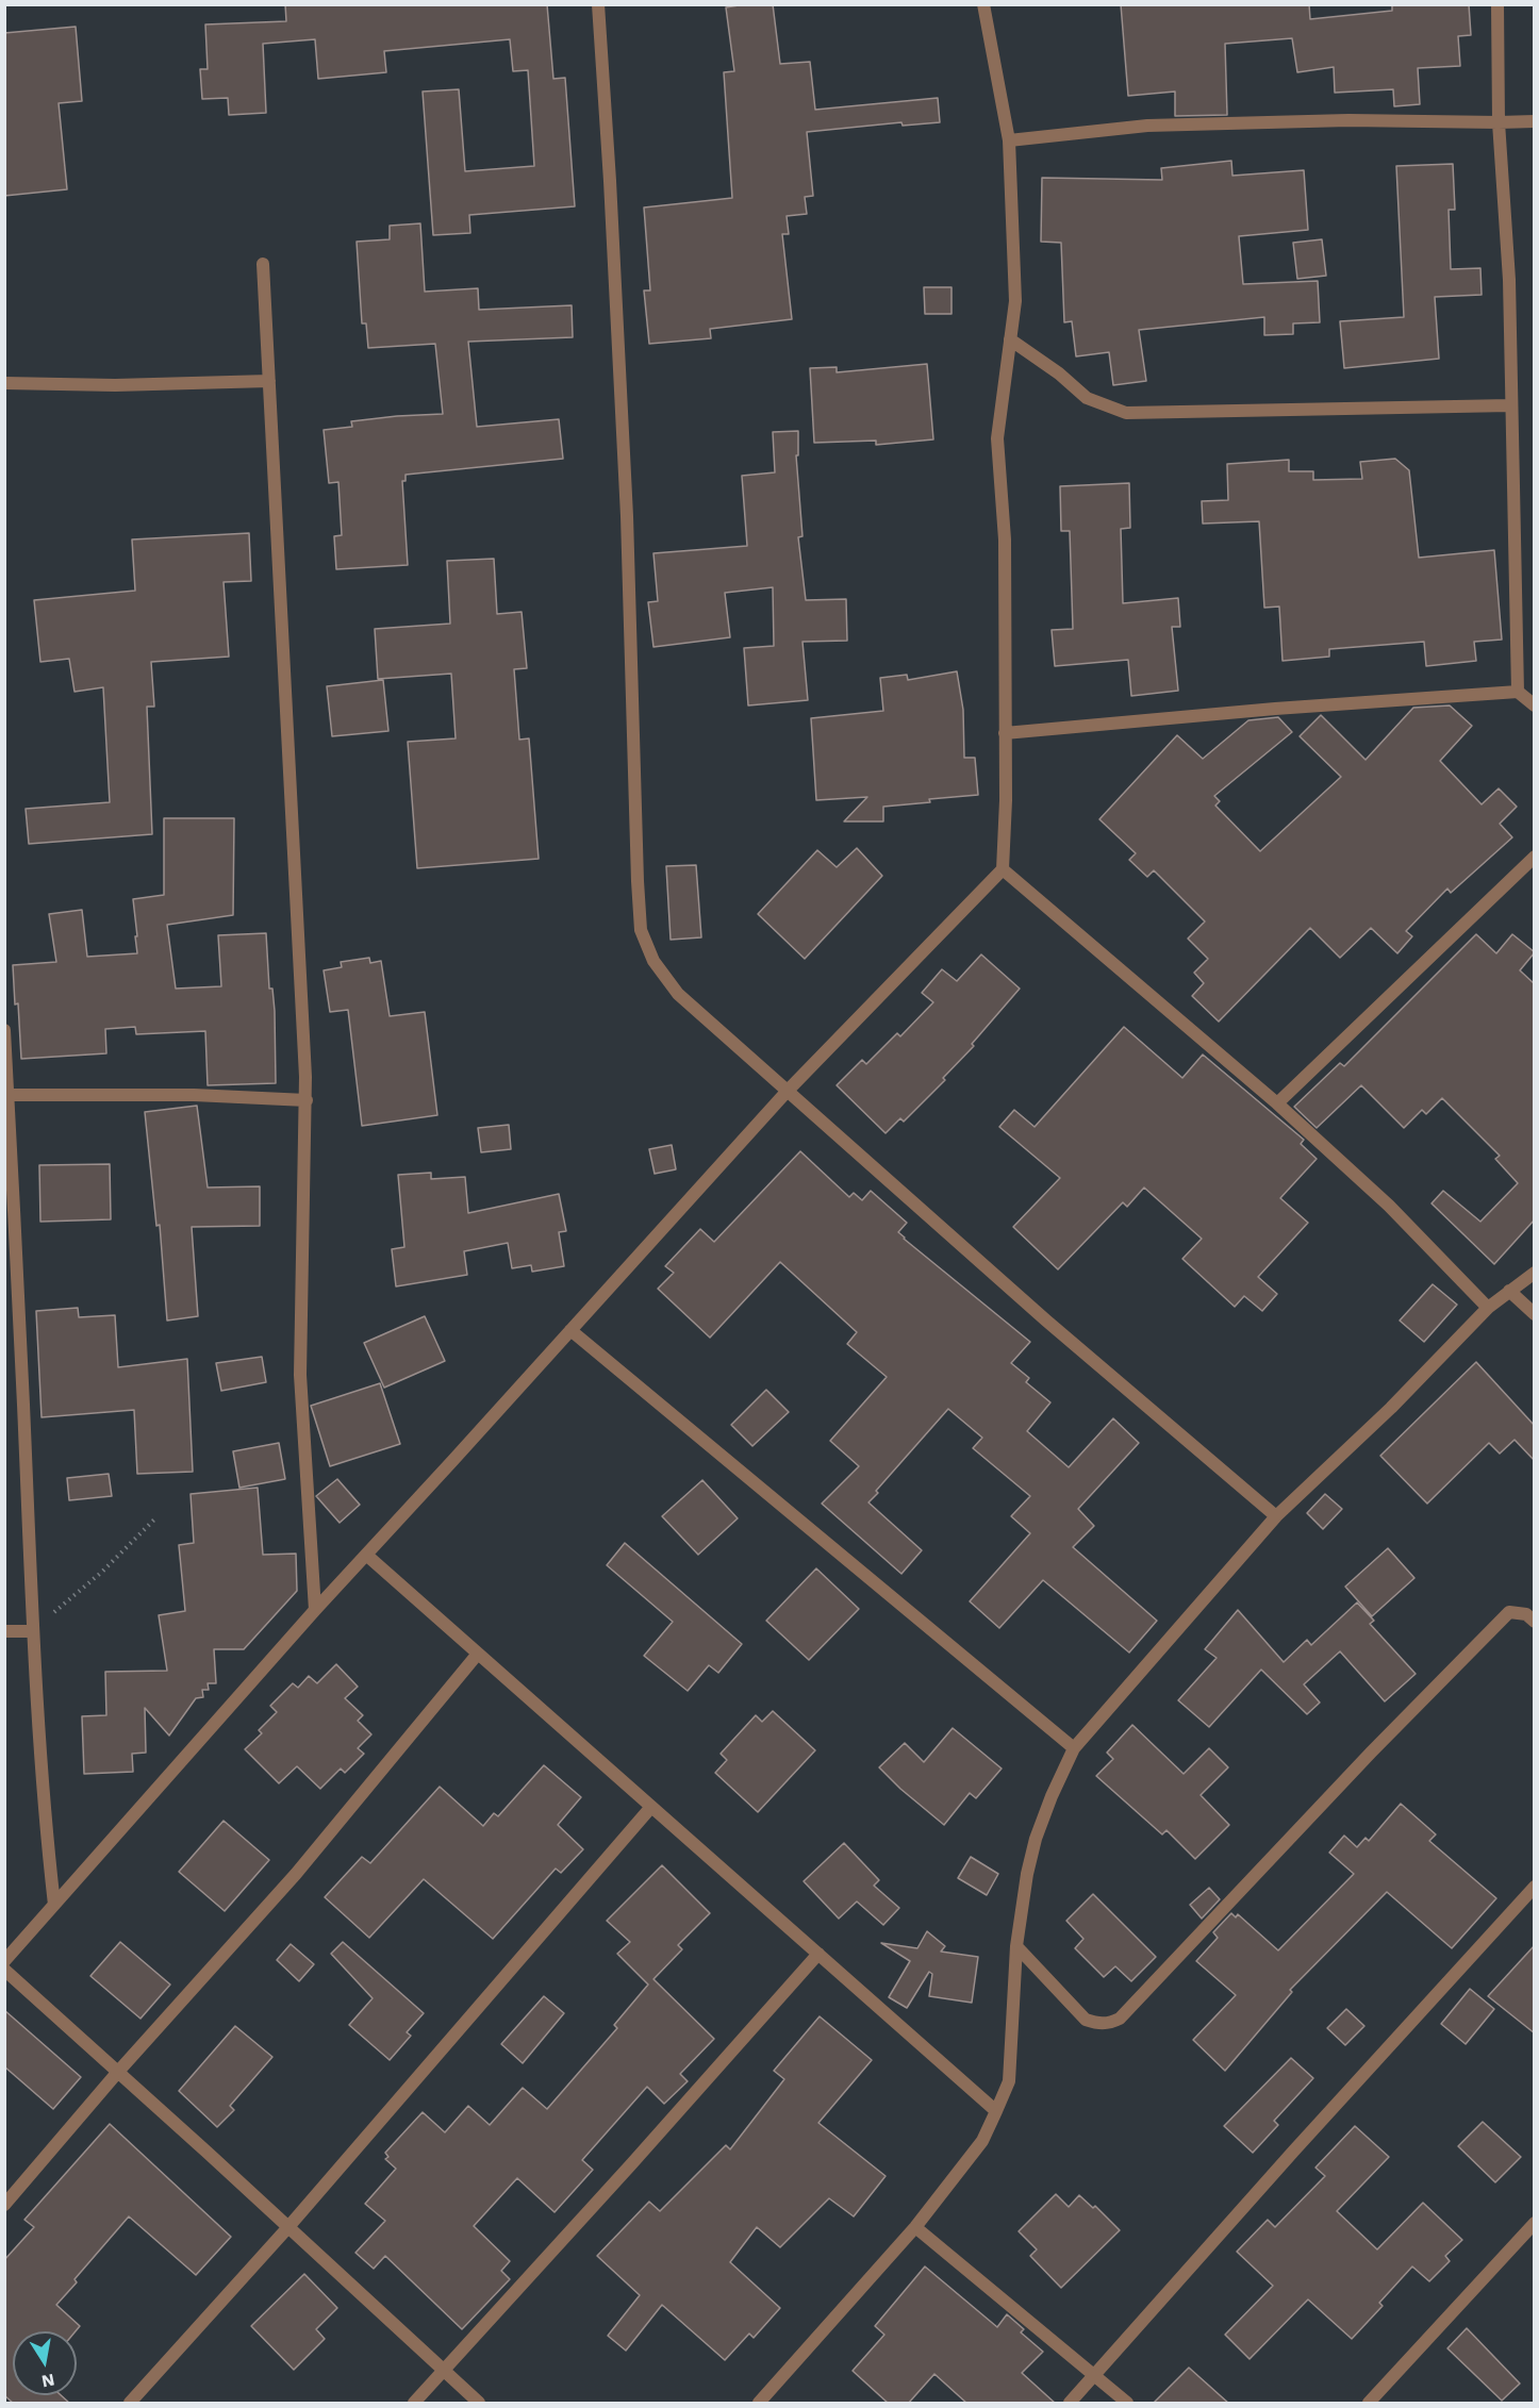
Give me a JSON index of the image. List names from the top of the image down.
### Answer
{
  "north": "bottom"
}
